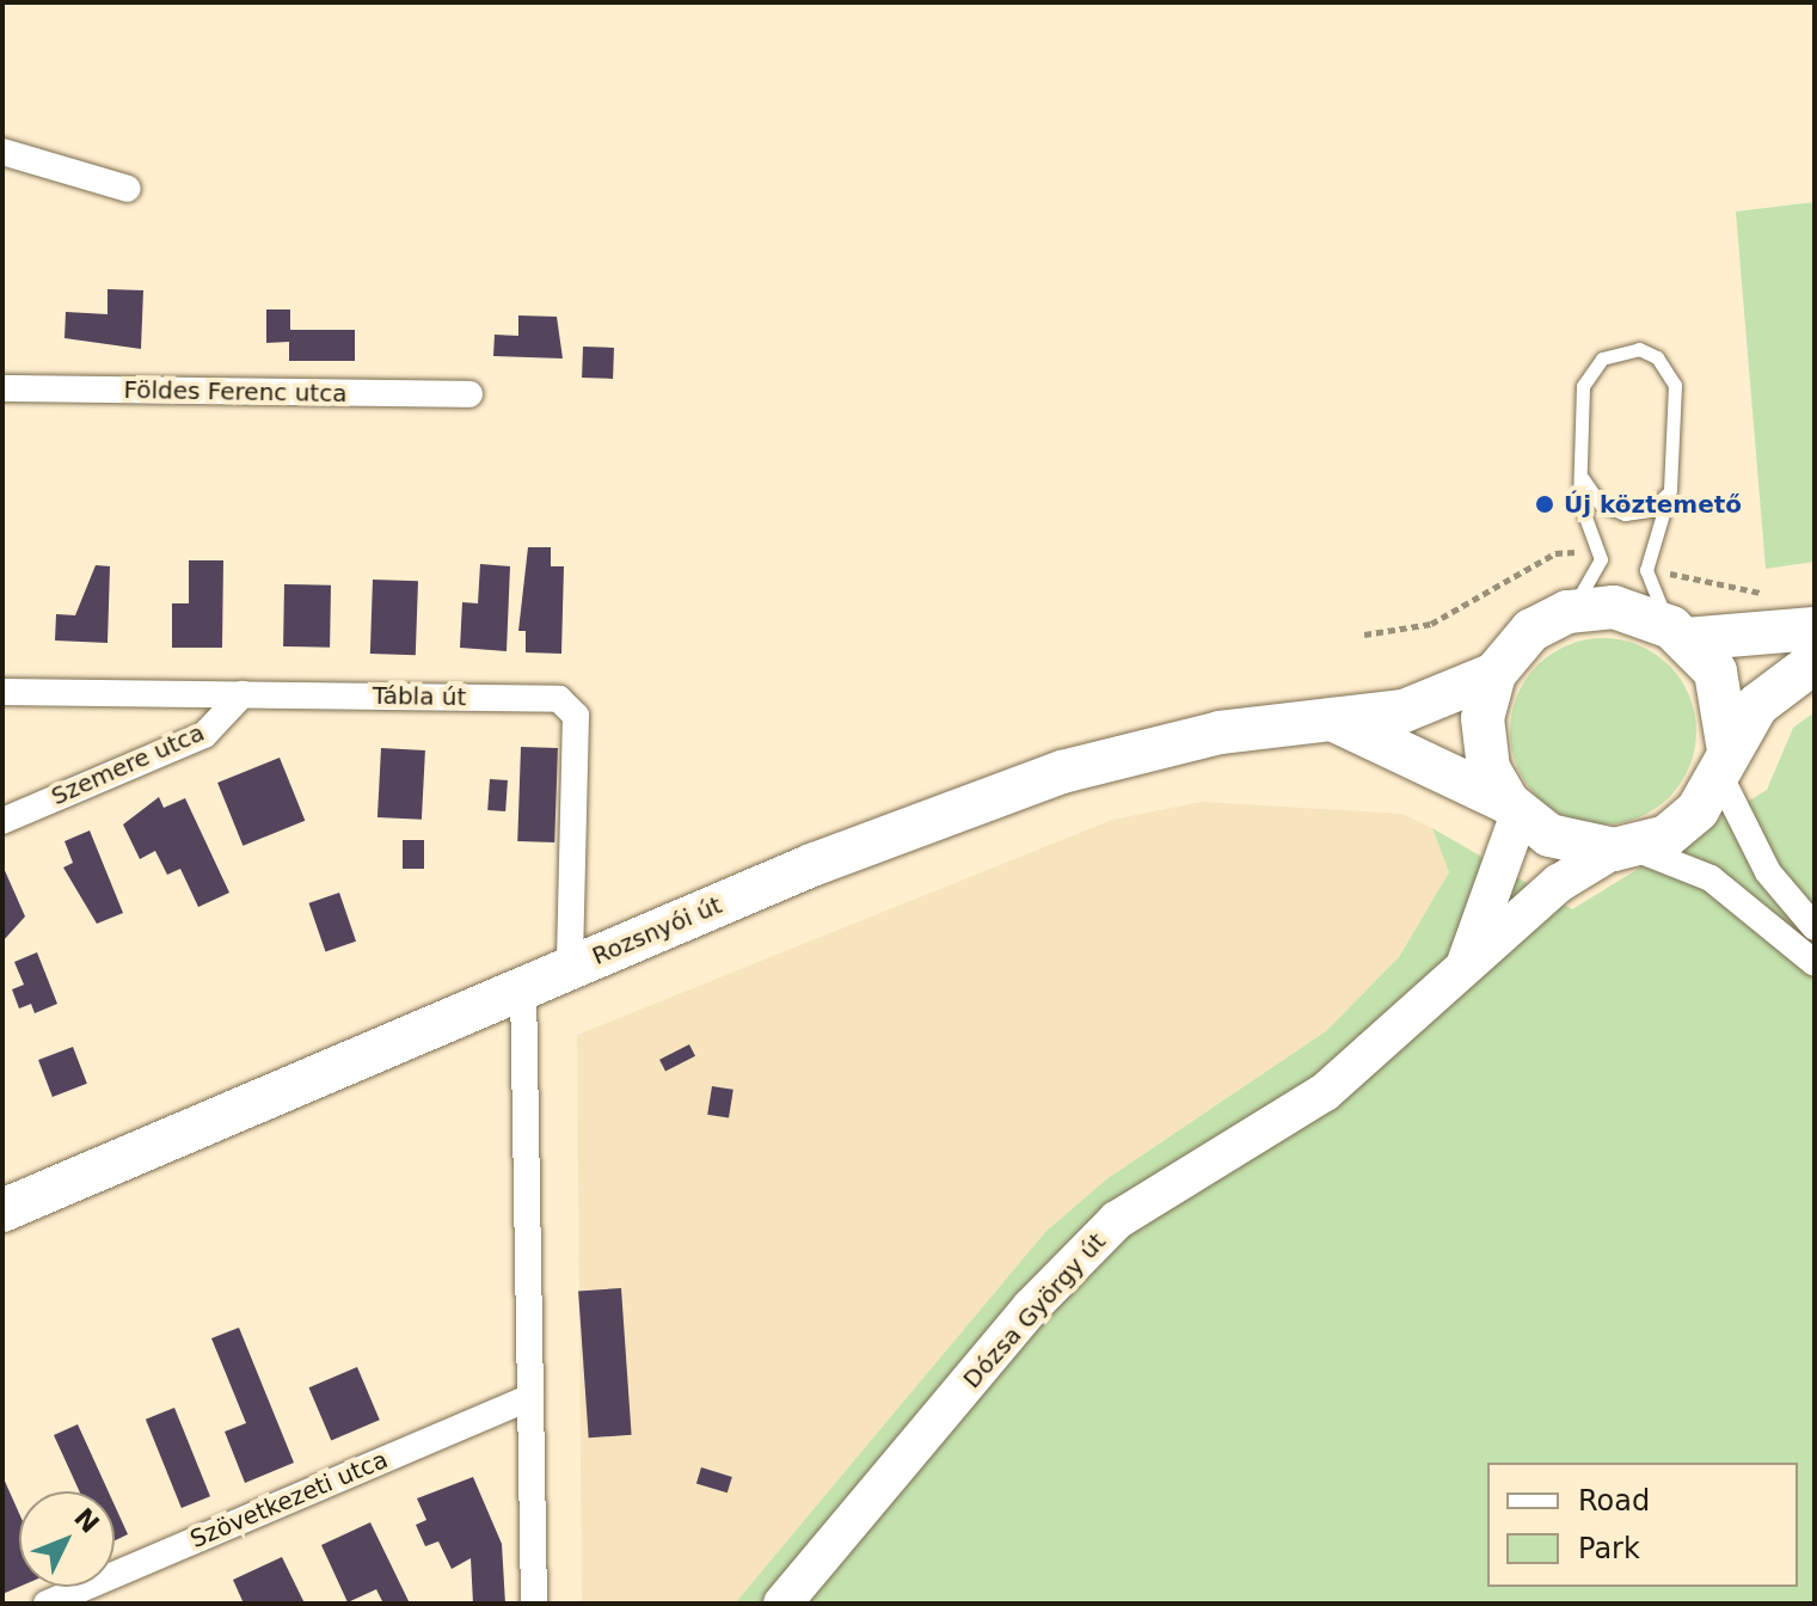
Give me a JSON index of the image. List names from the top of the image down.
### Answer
{
  "streets": {
    "main road": ["Rozsnyói út", "Dózsa György út"],
    "street": [
      "Földes Ferenc utca",
      "Tábla út",
      "Szemere utca",
      "Szövetkezeti utca"
    ]
  },
  "crossings": [
    ["Tábla út", "Szemere utca"],
    ["Tábla út", "Rozsnyói út"],
    ["Rozsnyói út", "Dózsa György út"]
  ],
  "places": ["Új köztemető"],
  "legend": ["Road", "Park"],
  "north": "top right"
}
